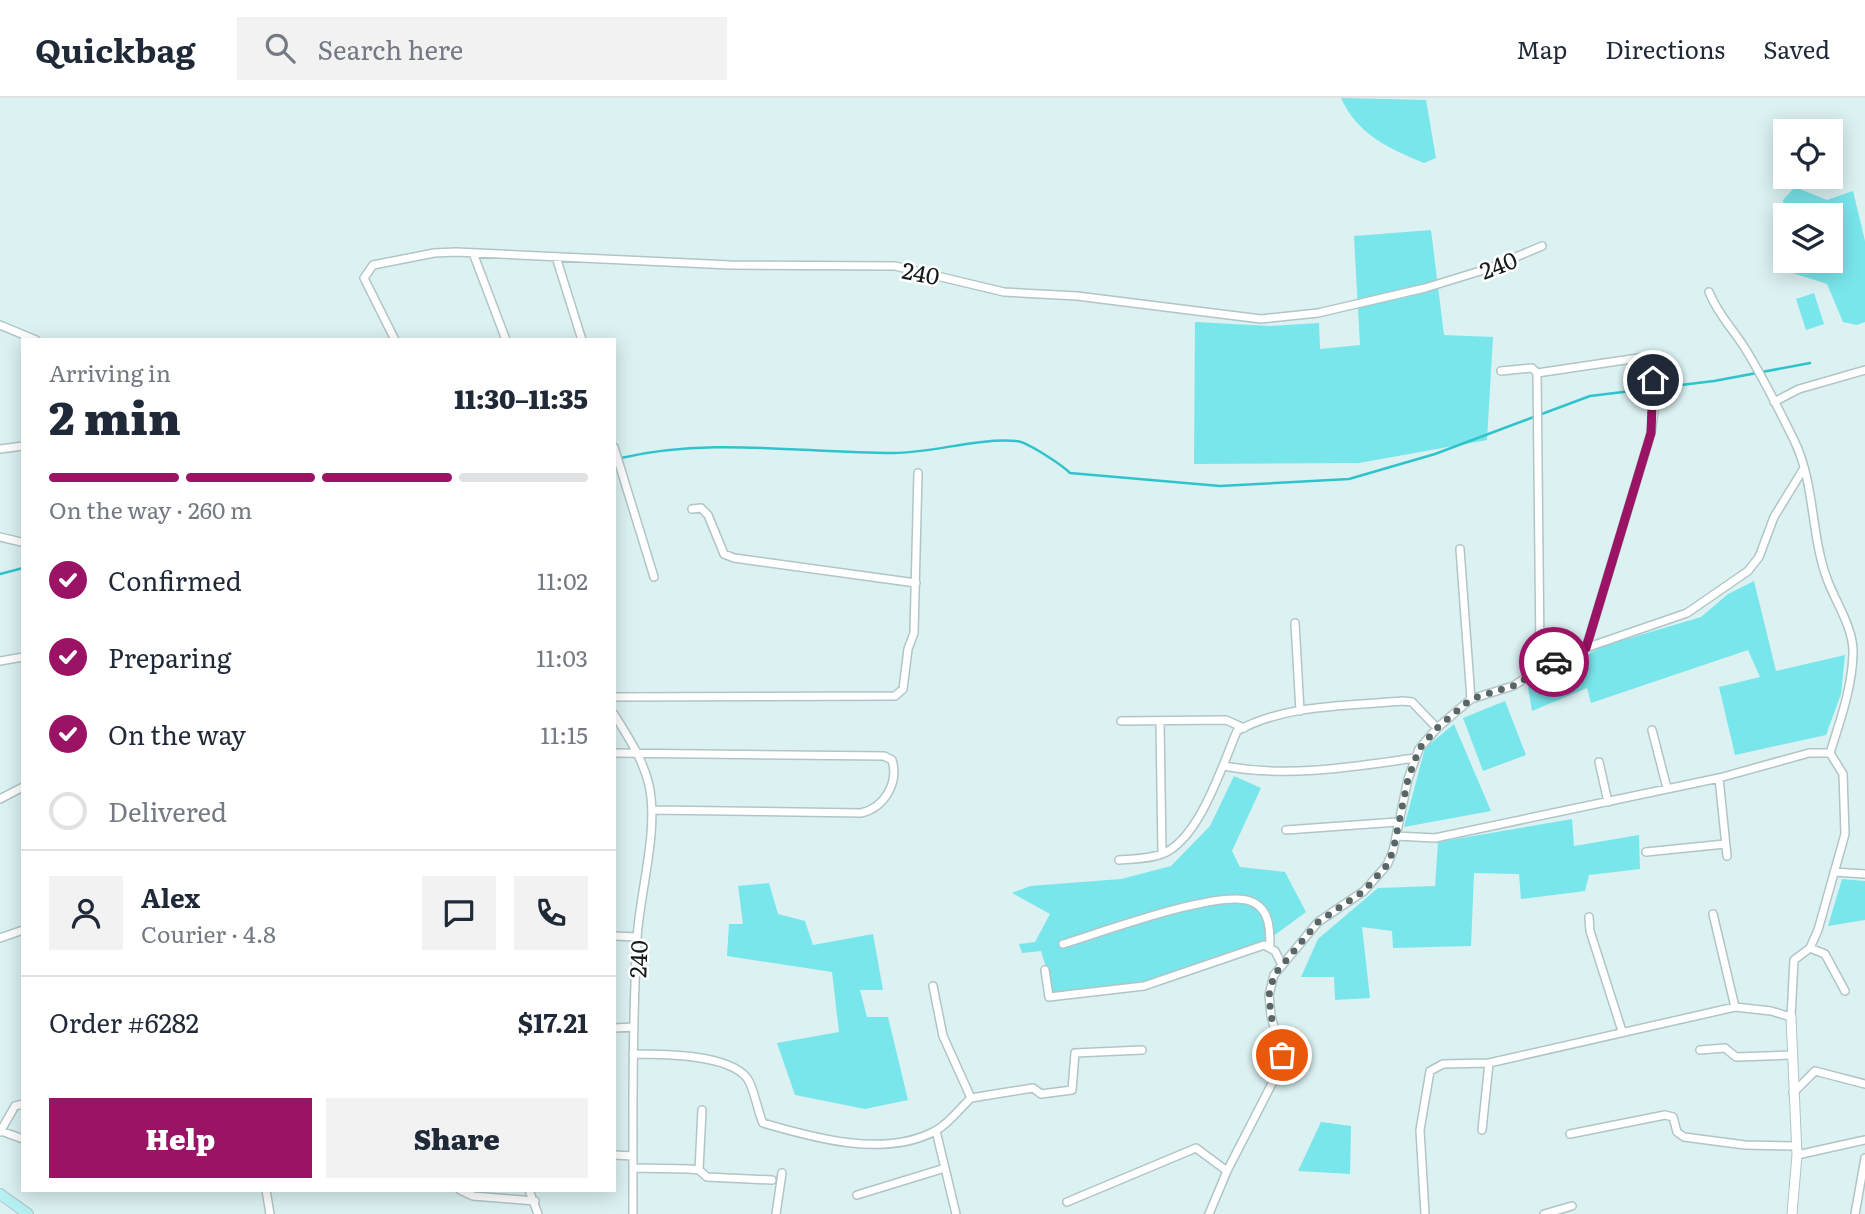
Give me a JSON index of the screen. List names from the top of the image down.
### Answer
{
  "streets": {
    "street": ["240"]
  },
  "page": {
    "header": "Quickbag",
    "search": "Search here",
    "nav": ["Map", "Directions", "Saved"],
    "heading": ["2 min", "Arriving in", "11:30–11:35"],
    "panel": [
      "Alex",
      "Courier · 4.8",
      "Order #6282",
      "$17.21"
    ],
    "bar": "On the way · 260 m",
    "list": [
      ["Confirmed", "11:02"],
      ["Preparing", "11:03"],
      ["On the way", "11:15"],
      "Delivered"
    ],
    "buttons": ["Help", "Share"]
  }
}
